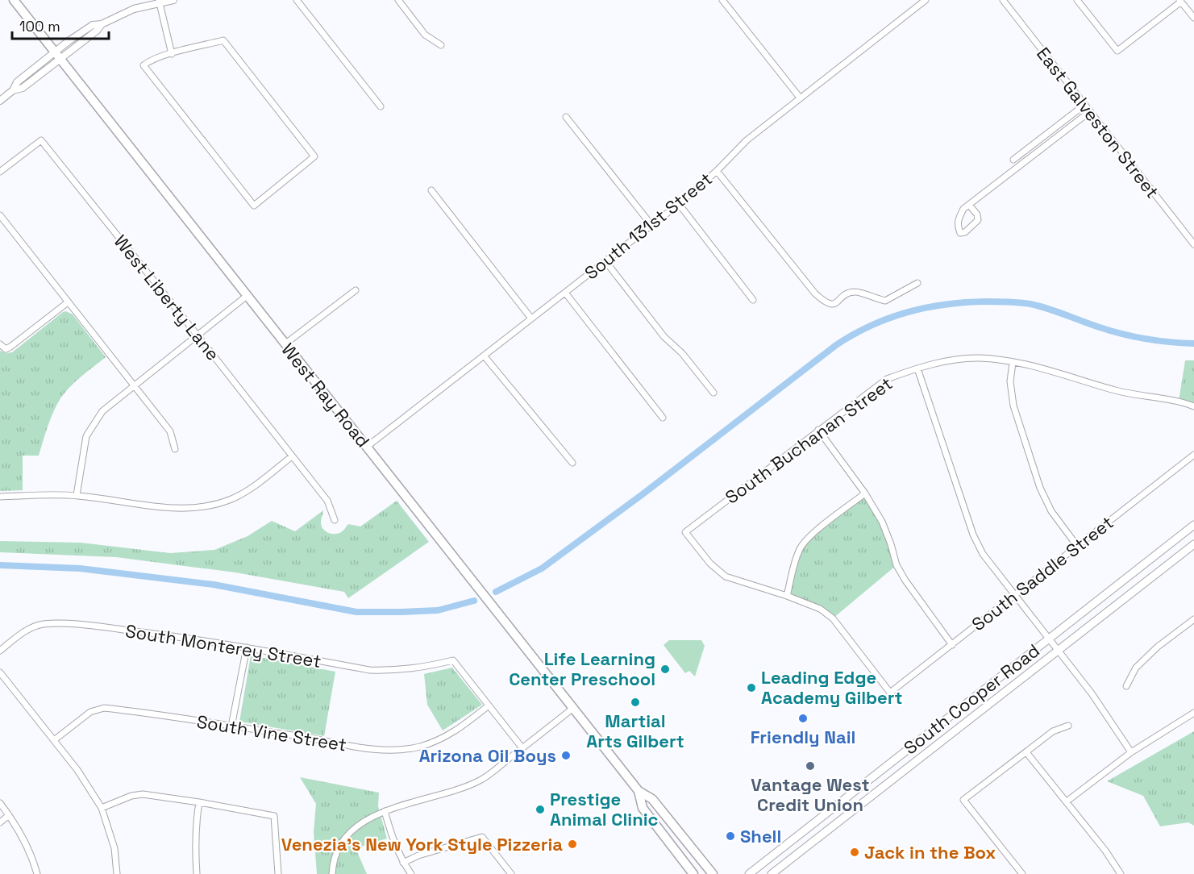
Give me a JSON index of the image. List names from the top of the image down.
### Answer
{
  "streets": {
    "main road": ["West Ray Road", "South Cooper Road"],
    "street": [
      "East Galveston Street",
      "South 131st Street",
      "West Liberty Lane",
      "South Buchanan Street",
      "South Saddle Street",
      "South Monterey Street",
      "South Vine Street"
    ]
  },
  "crossings": [
    ["South 131st Street", "West Ray Road"],
    ["South Buchanan Street", "South Saddle Street"],
    ["South Monterey Street", "South Vine Street"]
  ],
  "places": [
    "Life Learning Center Preschool",
    "Leading Edge Academy Gilbert",
    "Martial Arts Gilbert",
    "Friendly Nail",
    "Arizona Oil Boys",
    "Vantage West Credit Union",
    "Prestige Animal Clinic",
    "Shell",
    "Venezia's New York Style Pizzeria",
    "Jack in the Box"
  ],
  "scale_bar": "100 m"
}
